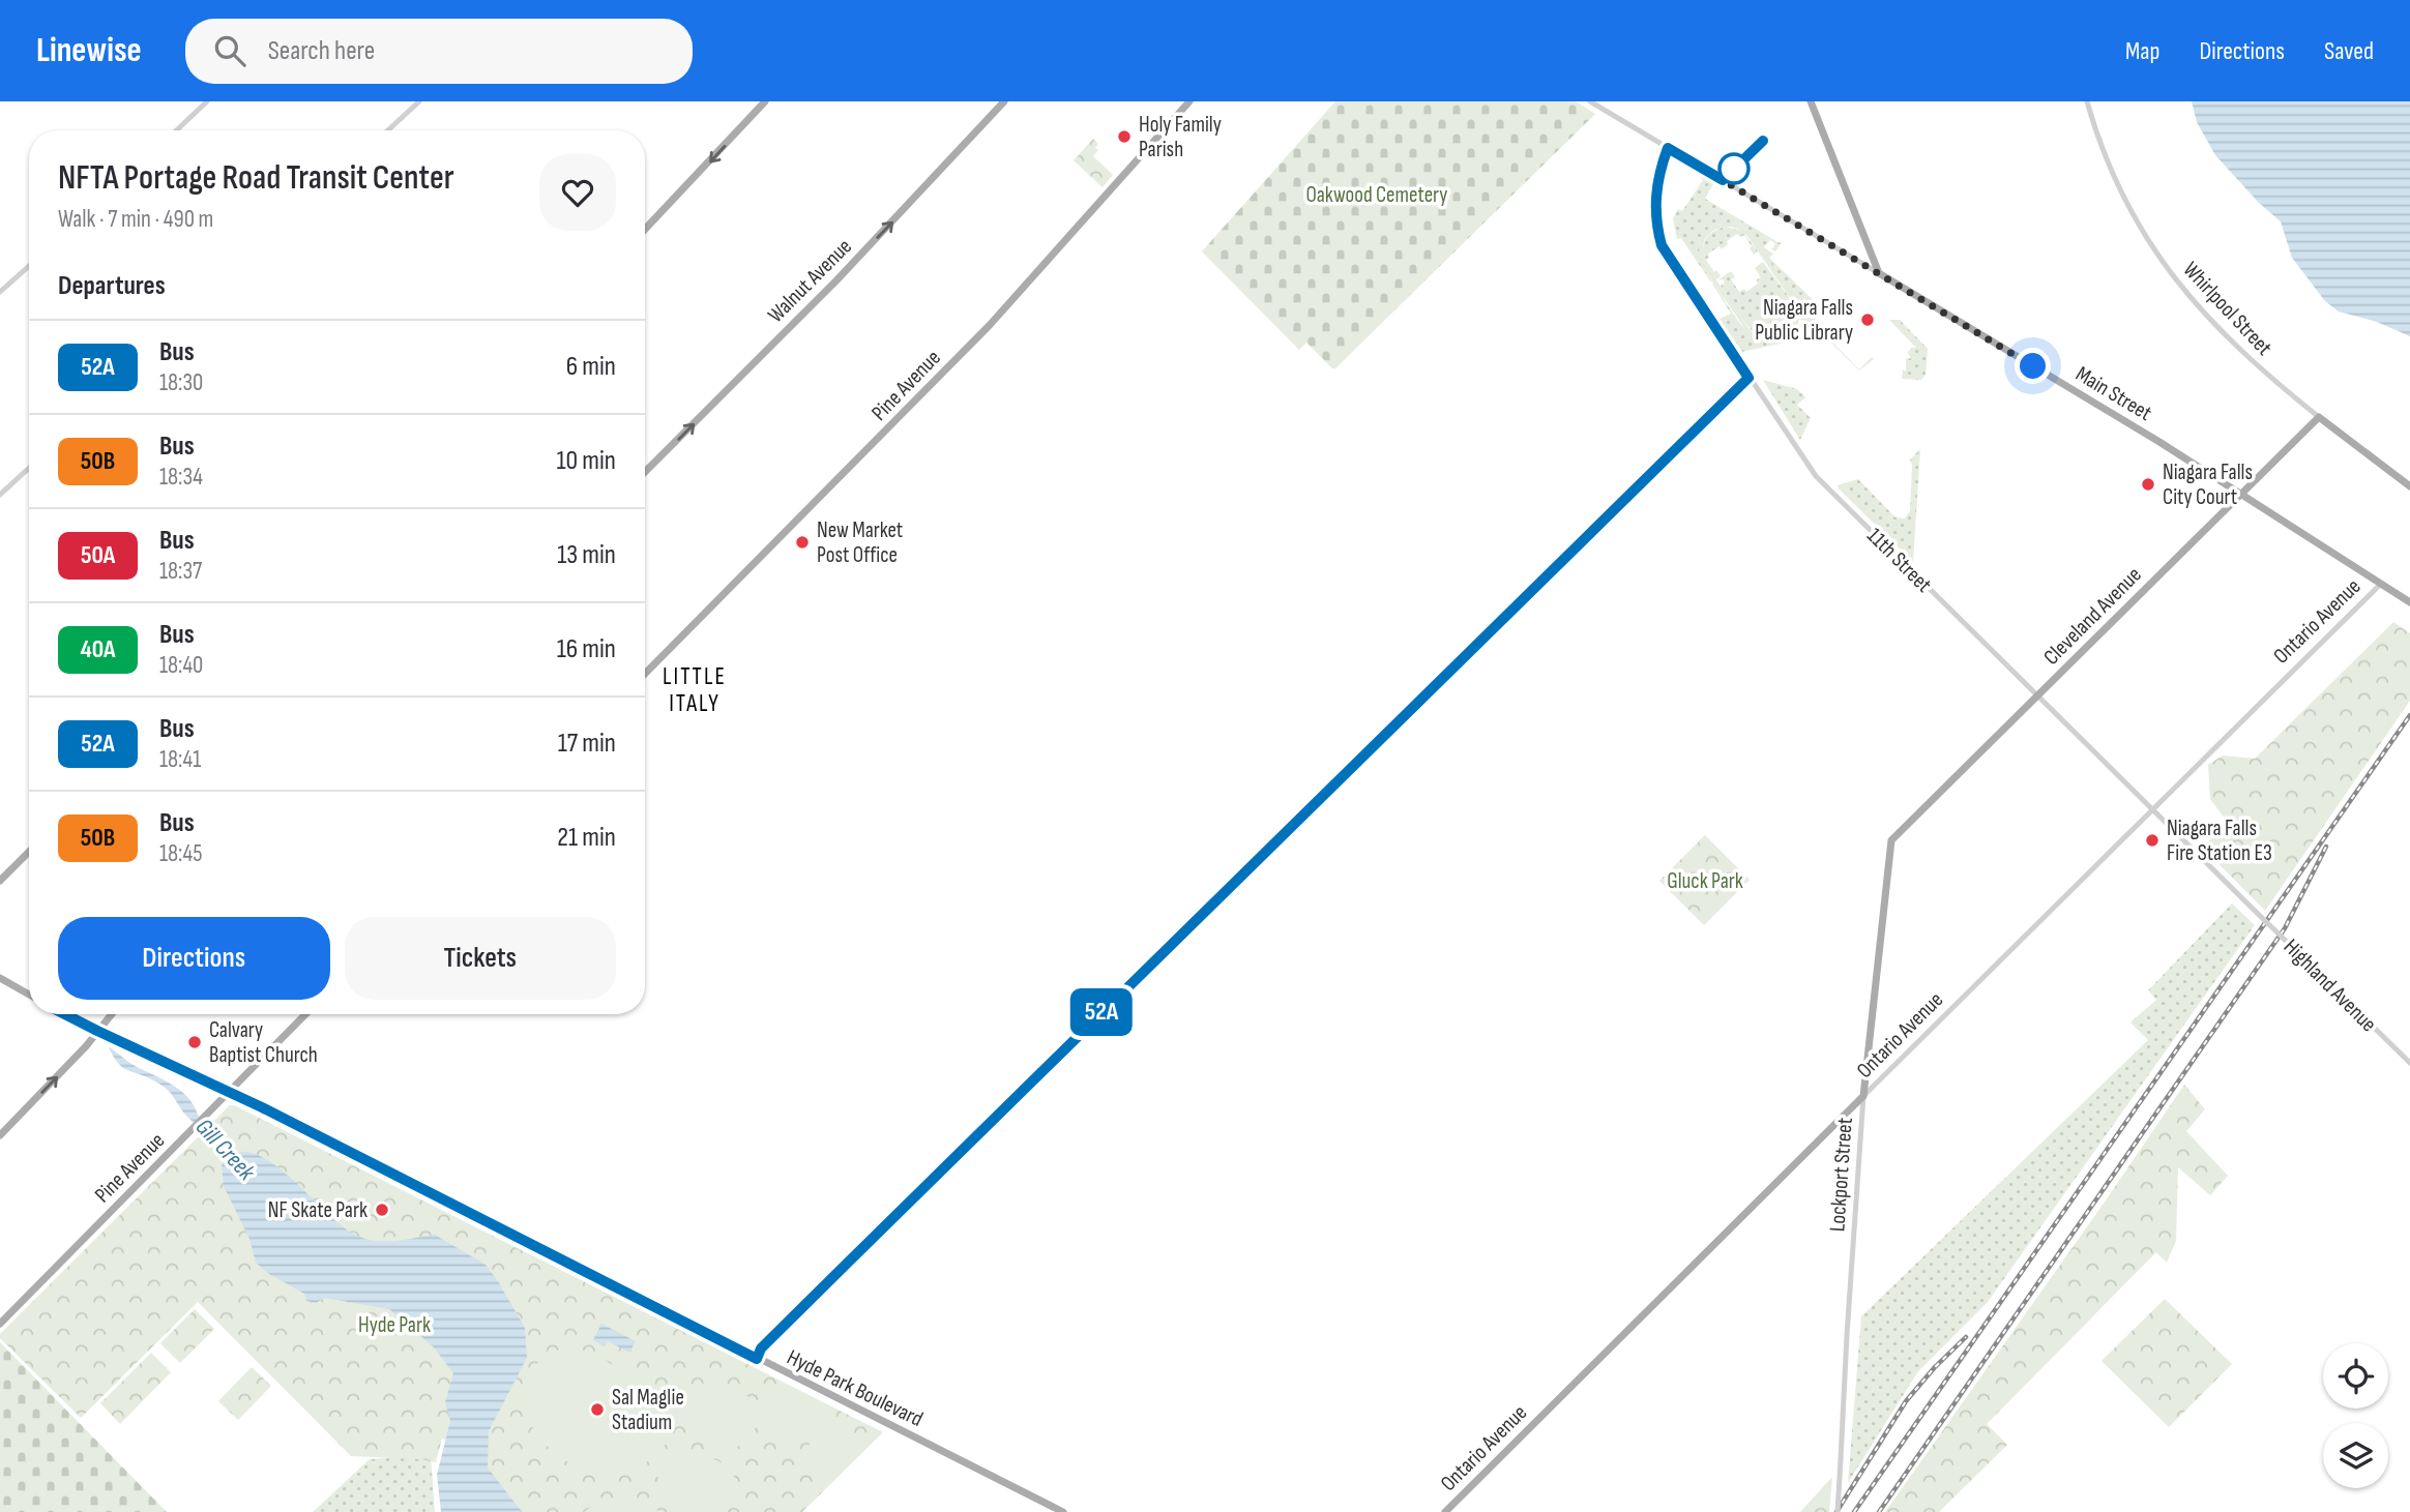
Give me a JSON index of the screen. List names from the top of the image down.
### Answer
{
  "streets": {
    "main road": [
      "Walnut Avenue",
      "Whirlpool Street",
      "Pine Avenue",
      "Main Street",
      "Cleveland Avenue",
      "Ontario Avenue",
      "Lockport Street",
      "Hyde Park Boulevard"
    ],
    "street": ["11th Street", "Highland Avenue"]
  },
  "crossings": [
    ["Whirlpool Street", "Cleveland Avenue"],
    ["Pine Avenue", "Hyde Park Boulevard"],
    ["Main Street", "Cleveland Avenue"],
    ["Main Street", "Ontario Avenue"],
    ["11th Street", "Cleveland Avenue"],
    ["11th Street", "Ontario Avenue"],
    ["11th Street", "Highland Avenue"],
    ["Cleveland Avenue", "Lockport Street"],
    ["Ontario Avenue", "Lockport Street"]
  ],
  "one_way": ["Walnut Avenue"],
  "districts": ["LITTLE ITALY"],
  "water": ["Gill Creek"],
  "parks": ["Oakwood Cemetery", "Gluck Park", "Hyde Park"],
  "places": [
    "Holy Family Parish",
    "Niagara Falls Public Library",
    "Niagara Falls City Court",
    "New Market Post Office",
    "Niagara Falls Fire Station E3",
    "Calvary Baptist Church",
    "NF Skate Park",
    "Sal Maglie Stadium"
  ],
  "lines": ["bus line 52A"],
  "page": {
    "header": "Linewise",
    "search": "Search here",
    "nav": ["Map", "Directions", "Saved"],
    "on_map": "52A",
    "heading": [
      ["NFTA Portage Road Transit Center", "Walk · 7 min · 490 m"],
      "Departures"
    ],
    "list": [
      {
        "mark": "52A",
        "name": "Bus",
        "note": "18:30",
        "value": "6 min"
      },
      {
        "mark": "50B",
        "name": "Bus",
        "note": "18:34",
        "value": "10 min"
      },
      {
        "mark": "50A",
        "name": "Bus",
        "note": "18:37",
        "value": "13 min"
      },
      {
        "mark": "40A",
        "name": "Bus",
        "note": "18:40",
        "value": "16 min"
      },
      {
        "mark": "52A",
        "name": "Bus",
        "note": "18:41",
        "value": "17 min"
      },
      {
        "mark": "50B",
        "name": "Bus",
        "note": "18:45",
        "value": "21 min"
      }
    ],
    "buttons": ["Directions", "Tickets"]
  }
}
